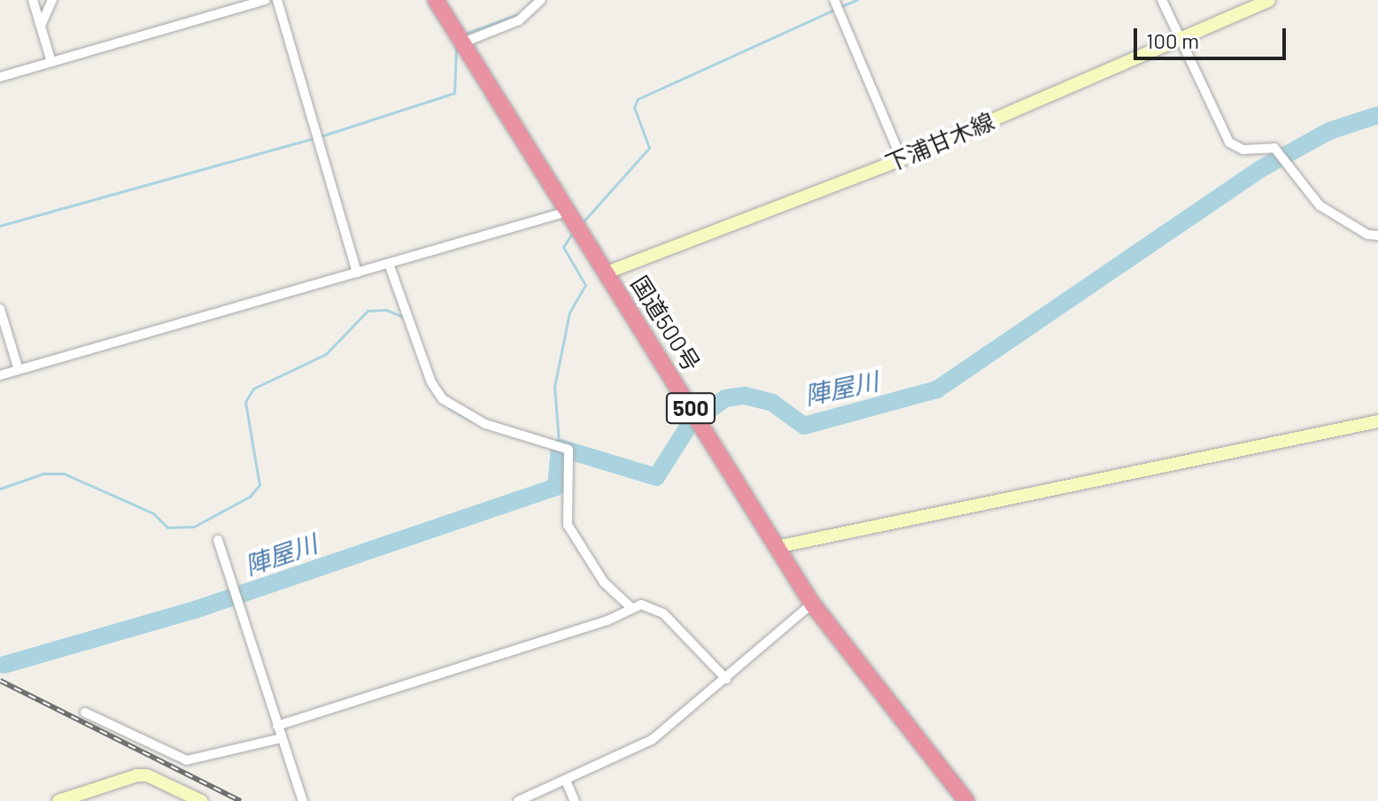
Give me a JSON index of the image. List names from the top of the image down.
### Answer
{
  "streets": {
    "highway": ["国道500号", "500"],
    "street": ["下浦甘木線"]
  },
  "crossings": [
    ["下浦甘木線", "国道500号"]
  ],
  "water": ["陣屋川"],
  "scale_bar": "100 m"
}
